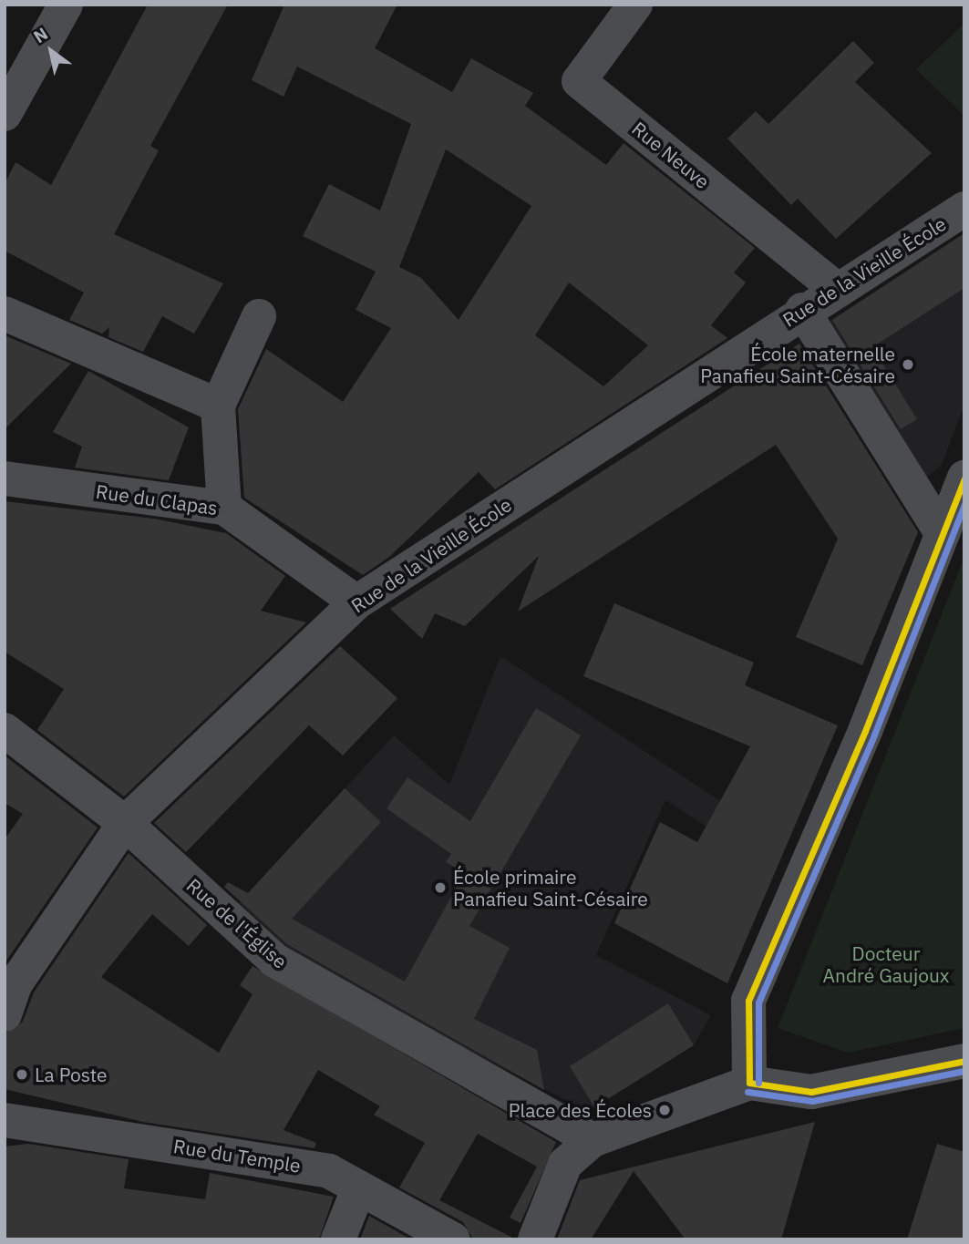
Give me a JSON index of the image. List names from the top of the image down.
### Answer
{
  "streets": {
    "street": [
      "Rue Neuve",
      "Rue de la Vieille École",
      "Rue du Clapas",
      "Rue de l'Église",
      "Rue du Temple"
    ]
  },
  "crossings": [
    ["Rue Neuve", "Rue de la Vieille École"],
    ["Rue de la Vieille École", "Rue du Clapas"],
    ["Rue de la Vieille École", "Rue de l'Église"]
  ],
  "parks": ["Docteur André Gaujoux"],
  "places": [
    "École maternelle Panafieu Saint-Césaire",
    "École primaire Panafieu Saint-Césaire",
    "La Poste",
    "Place des Écoles"
  ],
  "north": "top left"
}
